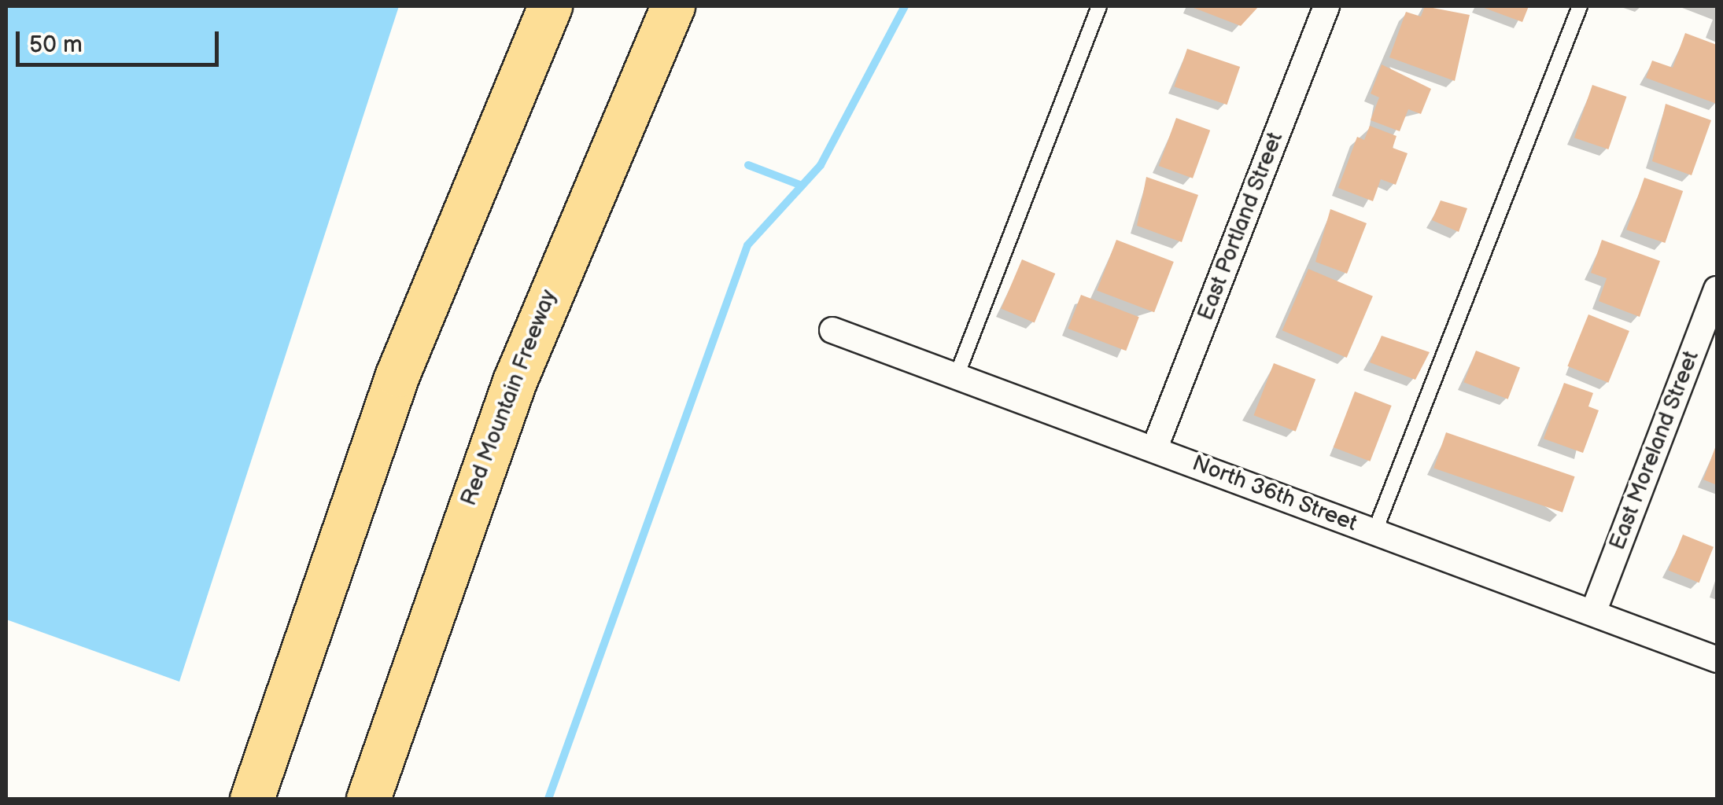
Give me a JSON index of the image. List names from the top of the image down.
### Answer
{
  "streets": {
    "highway": ["Red Mountain Freeway"],
    "street": ["East Portland Street", "East Moreland Street", "North 36th Street"]
  },
  "crossings": [
    ["East Portland Street", "North 36th Street"],
    ["East Moreland Street", "North 36th Street"]
  ],
  "scale_bar": "50 m"
}
